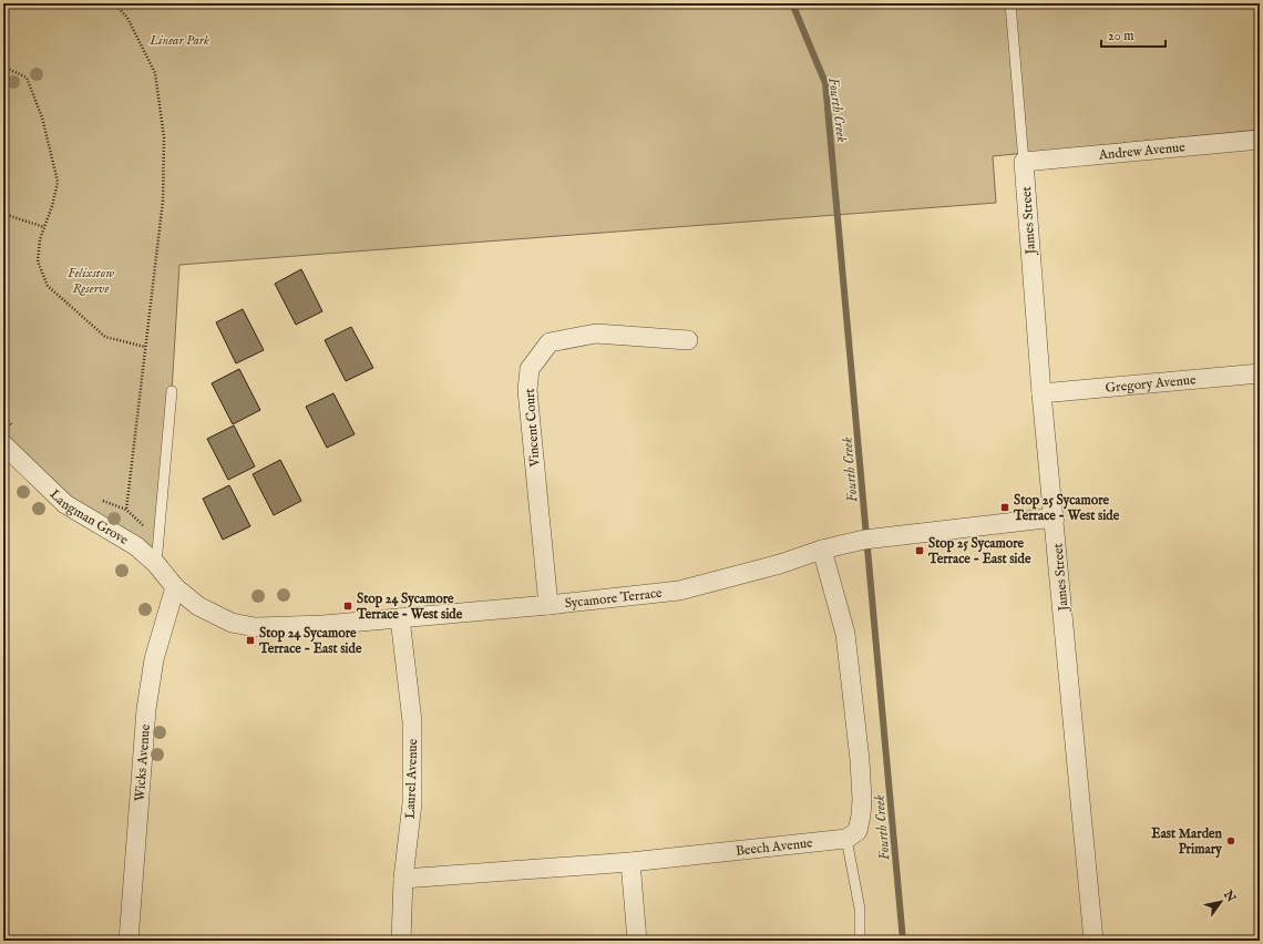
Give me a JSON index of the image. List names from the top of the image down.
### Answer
{
  "streets": {
    "street": [
      "Andrew Avenue",
      "James Street",
      "Gregory Avenue",
      "Vincent Court",
      "Langman Grove",
      "Sycamore Terrace",
      "Wicks Avenue",
      "Laurel Avenue",
      "Beech Avenue"
    ]
  },
  "crossings": [
    ["Andrew Avenue", "James Street"],
    ["James Street", "Gregory Avenue"],
    ["James Street", "Sycamore Terrace"],
    ["Vincent Court", "Sycamore Terrace"],
    ["Langman Grove", "Sycamore Terrace"],
    ["Langman Grove", "Wicks Avenue"],
    ["Sycamore Terrace", "Wicks Avenue"],
    ["Sycamore Terrace", "Laurel Avenue"],
    ["Laurel Avenue", "Beech Avenue"]
  ],
  "water": ["Fourth Creek"],
  "parks": ["Linear Park", "Felixstow Reserve"],
  "places": {
    "transit": [
      "Stop 25 Sycamore Terrace - West side",
      "Stop 25 Sycamore Terrace - East side",
      "Stop 24 Sycamore Terrace - West side",
      "Stop 24 Sycamore Terrace - East side"
    ],
    "other": ["East Marden Primary"]
  },
  "scale_bar": "20 m",
  "north": "top right"
}
